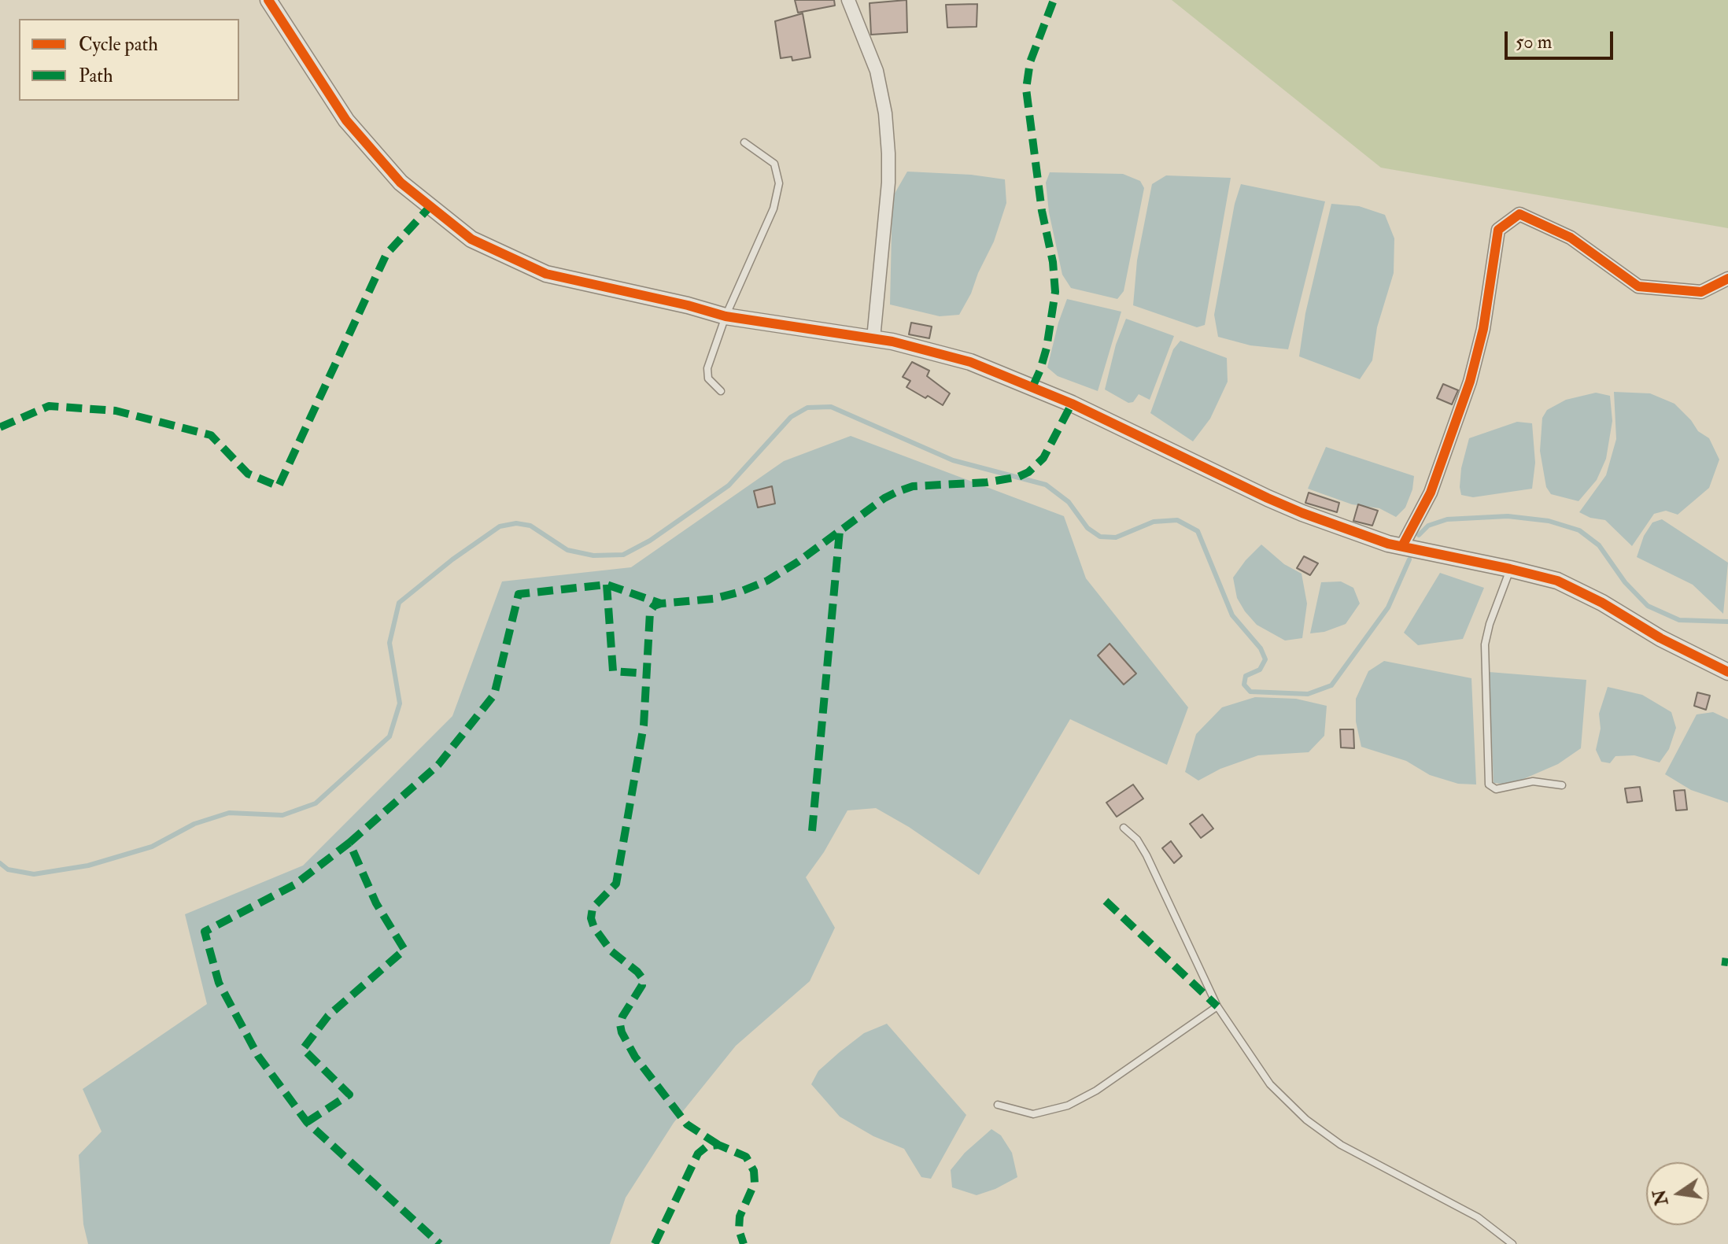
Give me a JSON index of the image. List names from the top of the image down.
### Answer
{
  "legend": ["Cycle path", "Path"],
  "scale_bar": "50 m",
  "north": "left"
}
